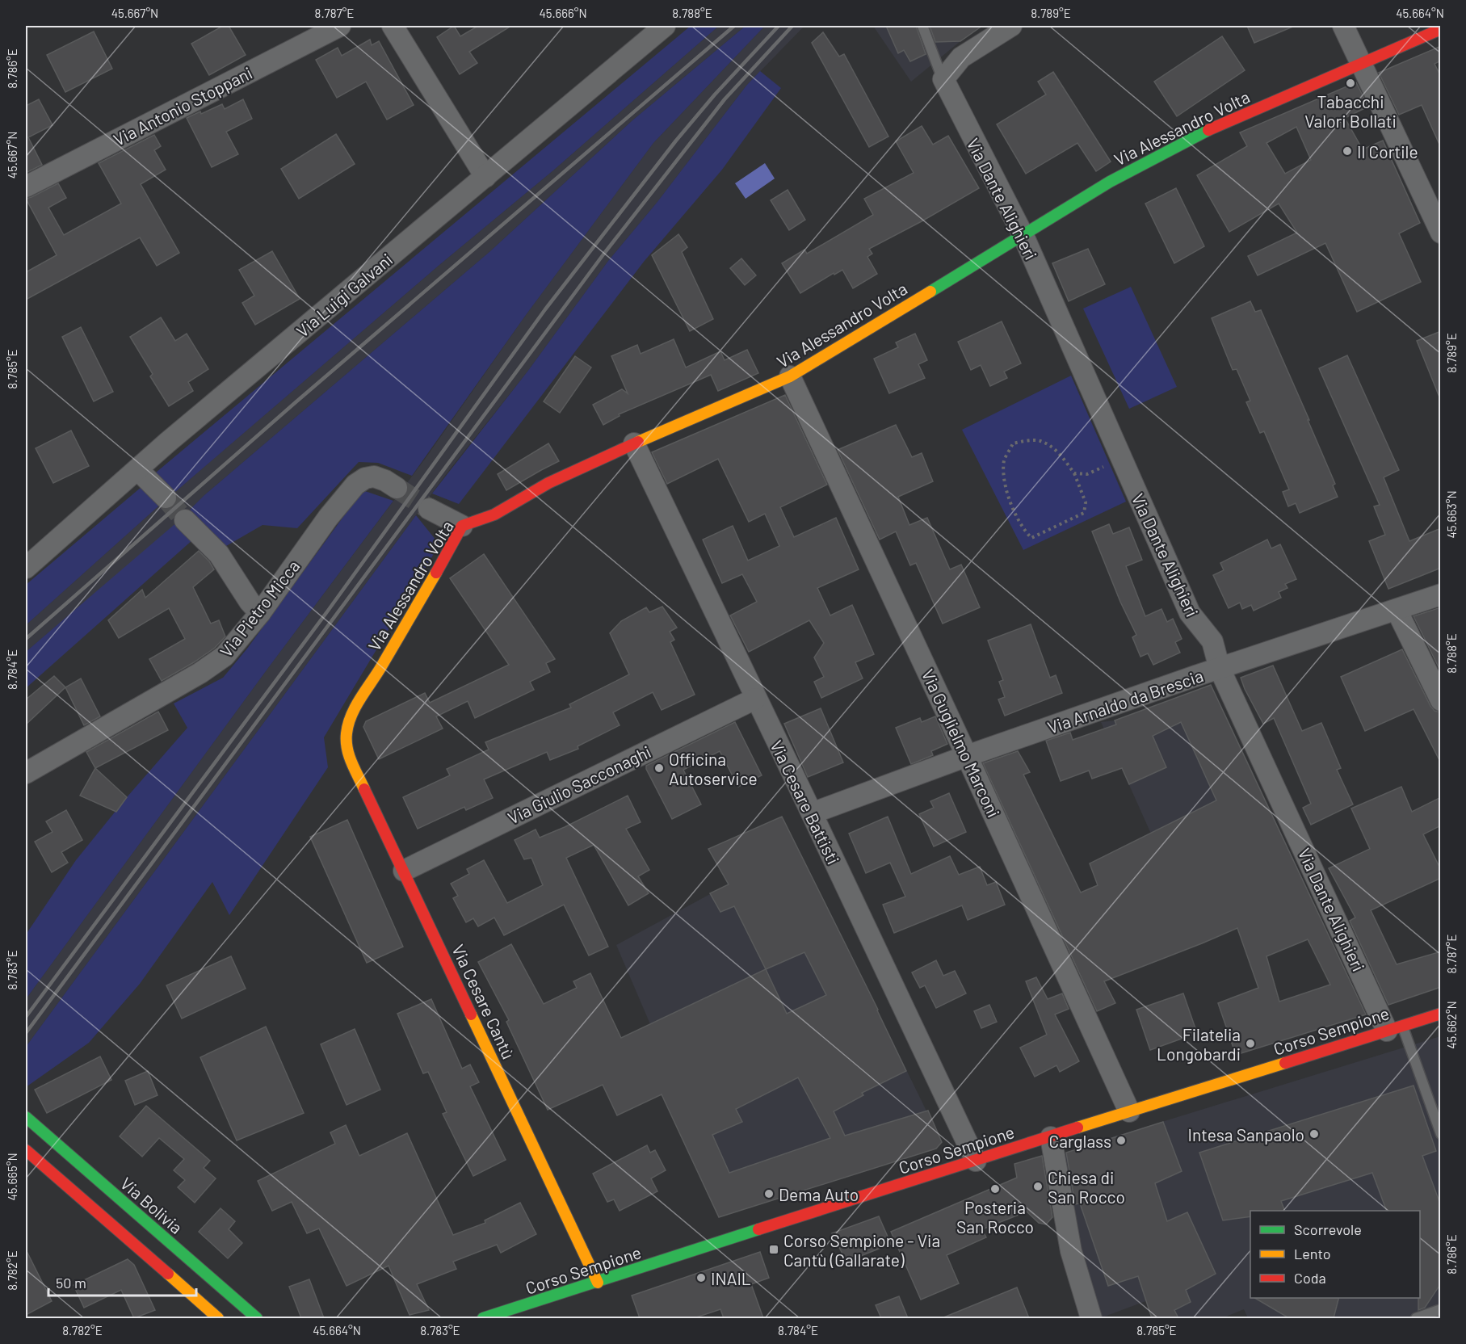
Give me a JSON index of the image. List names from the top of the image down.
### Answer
{
  "streets": {
    "street": [
      "Via Antonio Stoppani",
      "Via Alessandro Volta",
      "Via Dante Alighieri",
      "Via Luigi Galvani",
      "Via Pietro Micca",
      "Via Arnaldo da Brescia",
      "Via Guglielmo Marconi",
      "Via Giulio Sacconaghi",
      "Via Cesare Battisti",
      "Via Cesare Cantù",
      "Corso Sempione",
      "Via Bolivia"
    ]
  },
  "crossings": [
    ["Via Alessandro Volta", "Via Dante Alighieri"],
    ["Via Alessandro Volta", "Via Guglielmo Marconi"],
    ["Via Alessandro Volta", "Via Cesare Battisti"],
    ["Via Alessandro Volta", "Via Cesare Cantù"],
    ["Via Dante Alighieri", "Via Arnaldo da Brescia"],
    ["Via Dante Alighieri", "Corso Sempione"],
    ["Via Arnaldo da Brescia", "Via Guglielmo Marconi"],
    ["Via Arnaldo da Brescia", "Via Cesare Battisti"],
    ["Via Guglielmo Marconi", "Corso Sempione"],
    ["Via Giulio Sacconaghi", "Via Cesare Battisti"],
    ["Via Giulio Sacconaghi", "Via Cesare Cantù"],
    ["Via Cesare Battisti", "Corso Sempione"],
    ["Via Cesare Cantù", "Corso Sempione"]
  ],
  "places": {
    "other": [
      "Tabacchi Valori Bollati",
      "Il Cortile",
      "Officina Autoservice",
      "Filatelia Longobardi",
      "Intesa Sanpaolo",
      "Carglass",
      "Chiesa di San Rocco",
      "Posteria San Rocco",
      "Dema Auto",
      "INAIL"
    ],
    "transit": ["Corso Sempione - Via Cantù (Gallarate)"]
  },
  "legend": ["Scorrevole", "Lento", "Coda"],
  "scale_bar": "50 m",
  "coordinates": [
    "45.667°N",
    "8.787°E",
    "45.666°N",
    "8.788°E",
    "8.789°E",
    "45.664°N",
    "8.786°E",
    "8.785°E",
    "45.663°N",
    "8.784°E",
    "8.783°E",
    "45.662°N",
    "45.665°N",
    "8.782°E"
  ]
}
